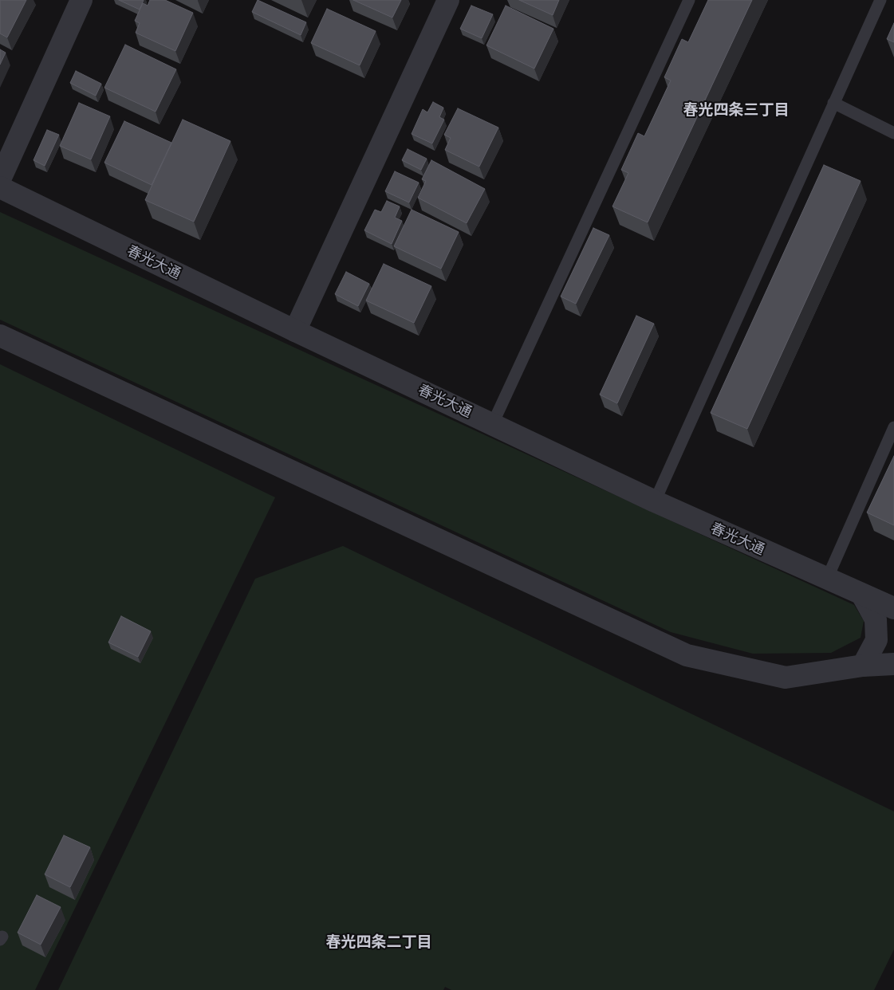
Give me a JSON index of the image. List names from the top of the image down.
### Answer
{
  "streets": {
    "street": ["春光大通"]
  },
  "districts": ["春光四条三丁目", "春光四条二丁目"]
}
